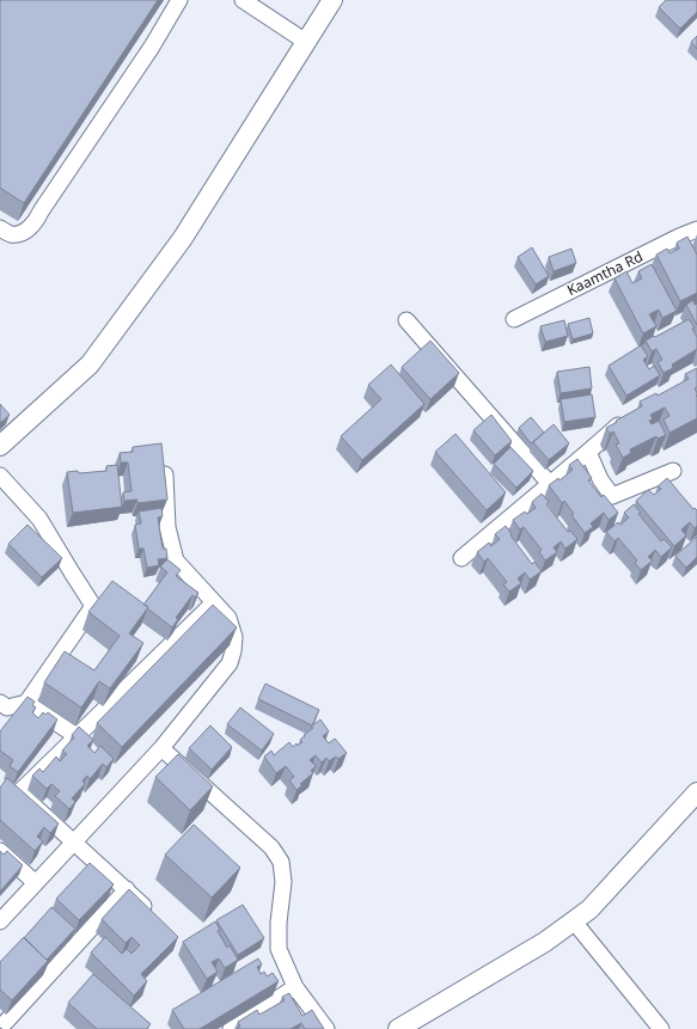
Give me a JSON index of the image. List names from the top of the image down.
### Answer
{
  "streets": {
    "street": ["Kaamtha Rd"]
  }
}
